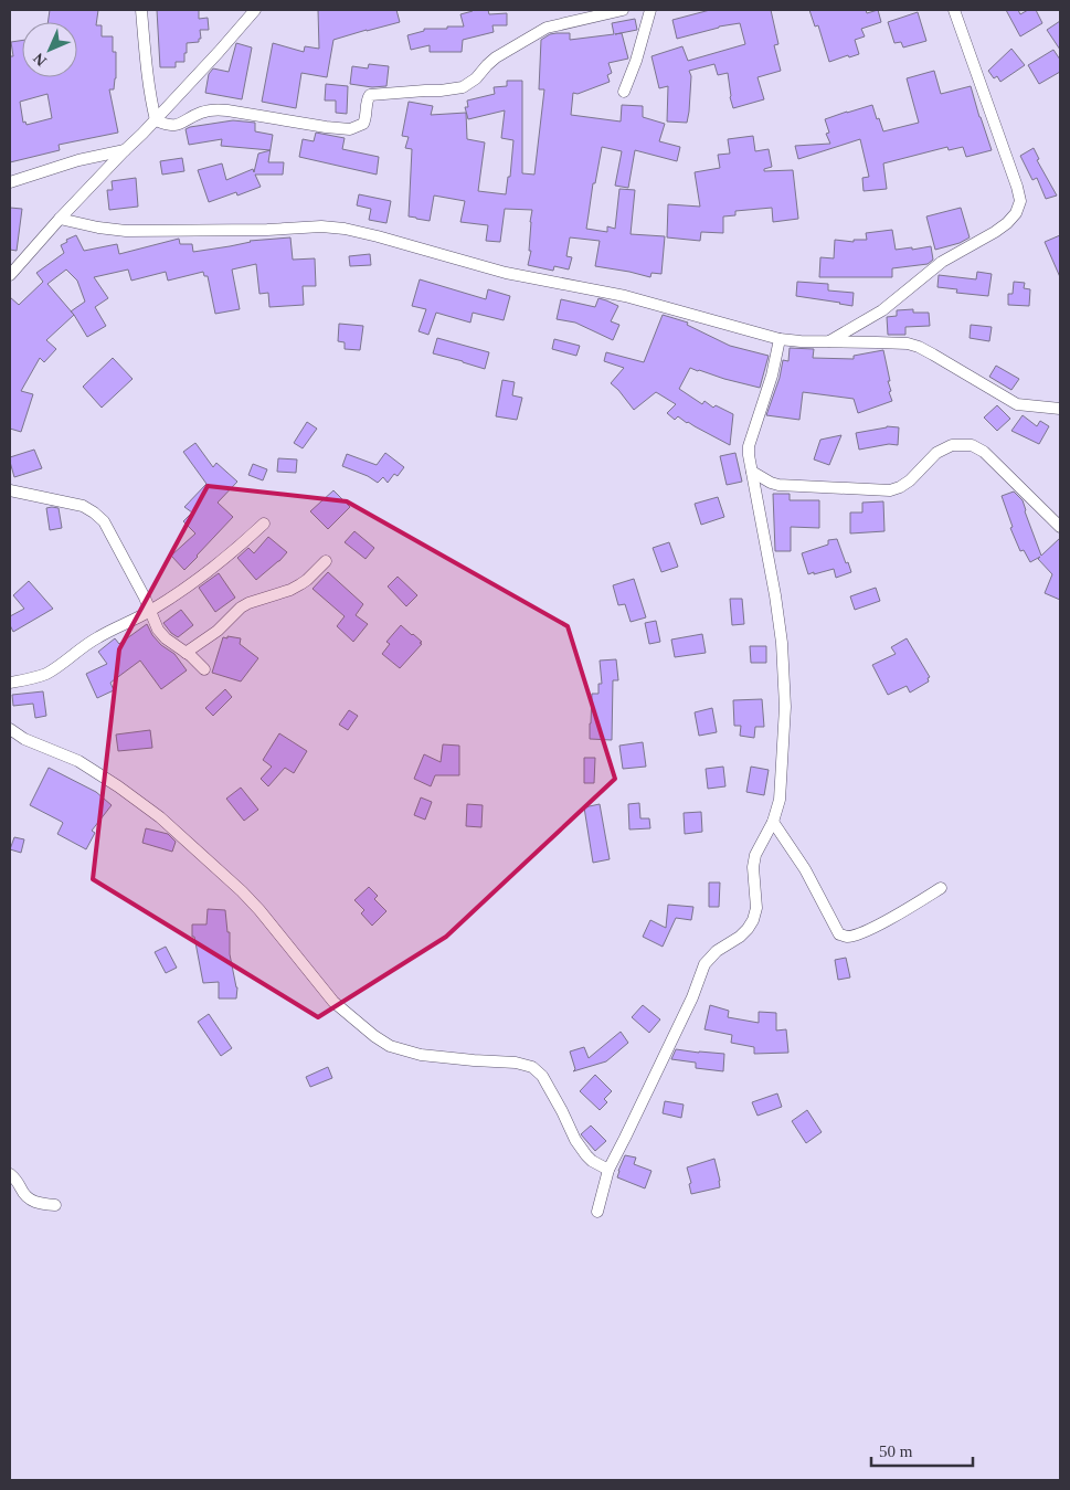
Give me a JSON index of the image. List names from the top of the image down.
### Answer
{
  "scale_bar": "50 m",
  "north": "bottom left"
}
